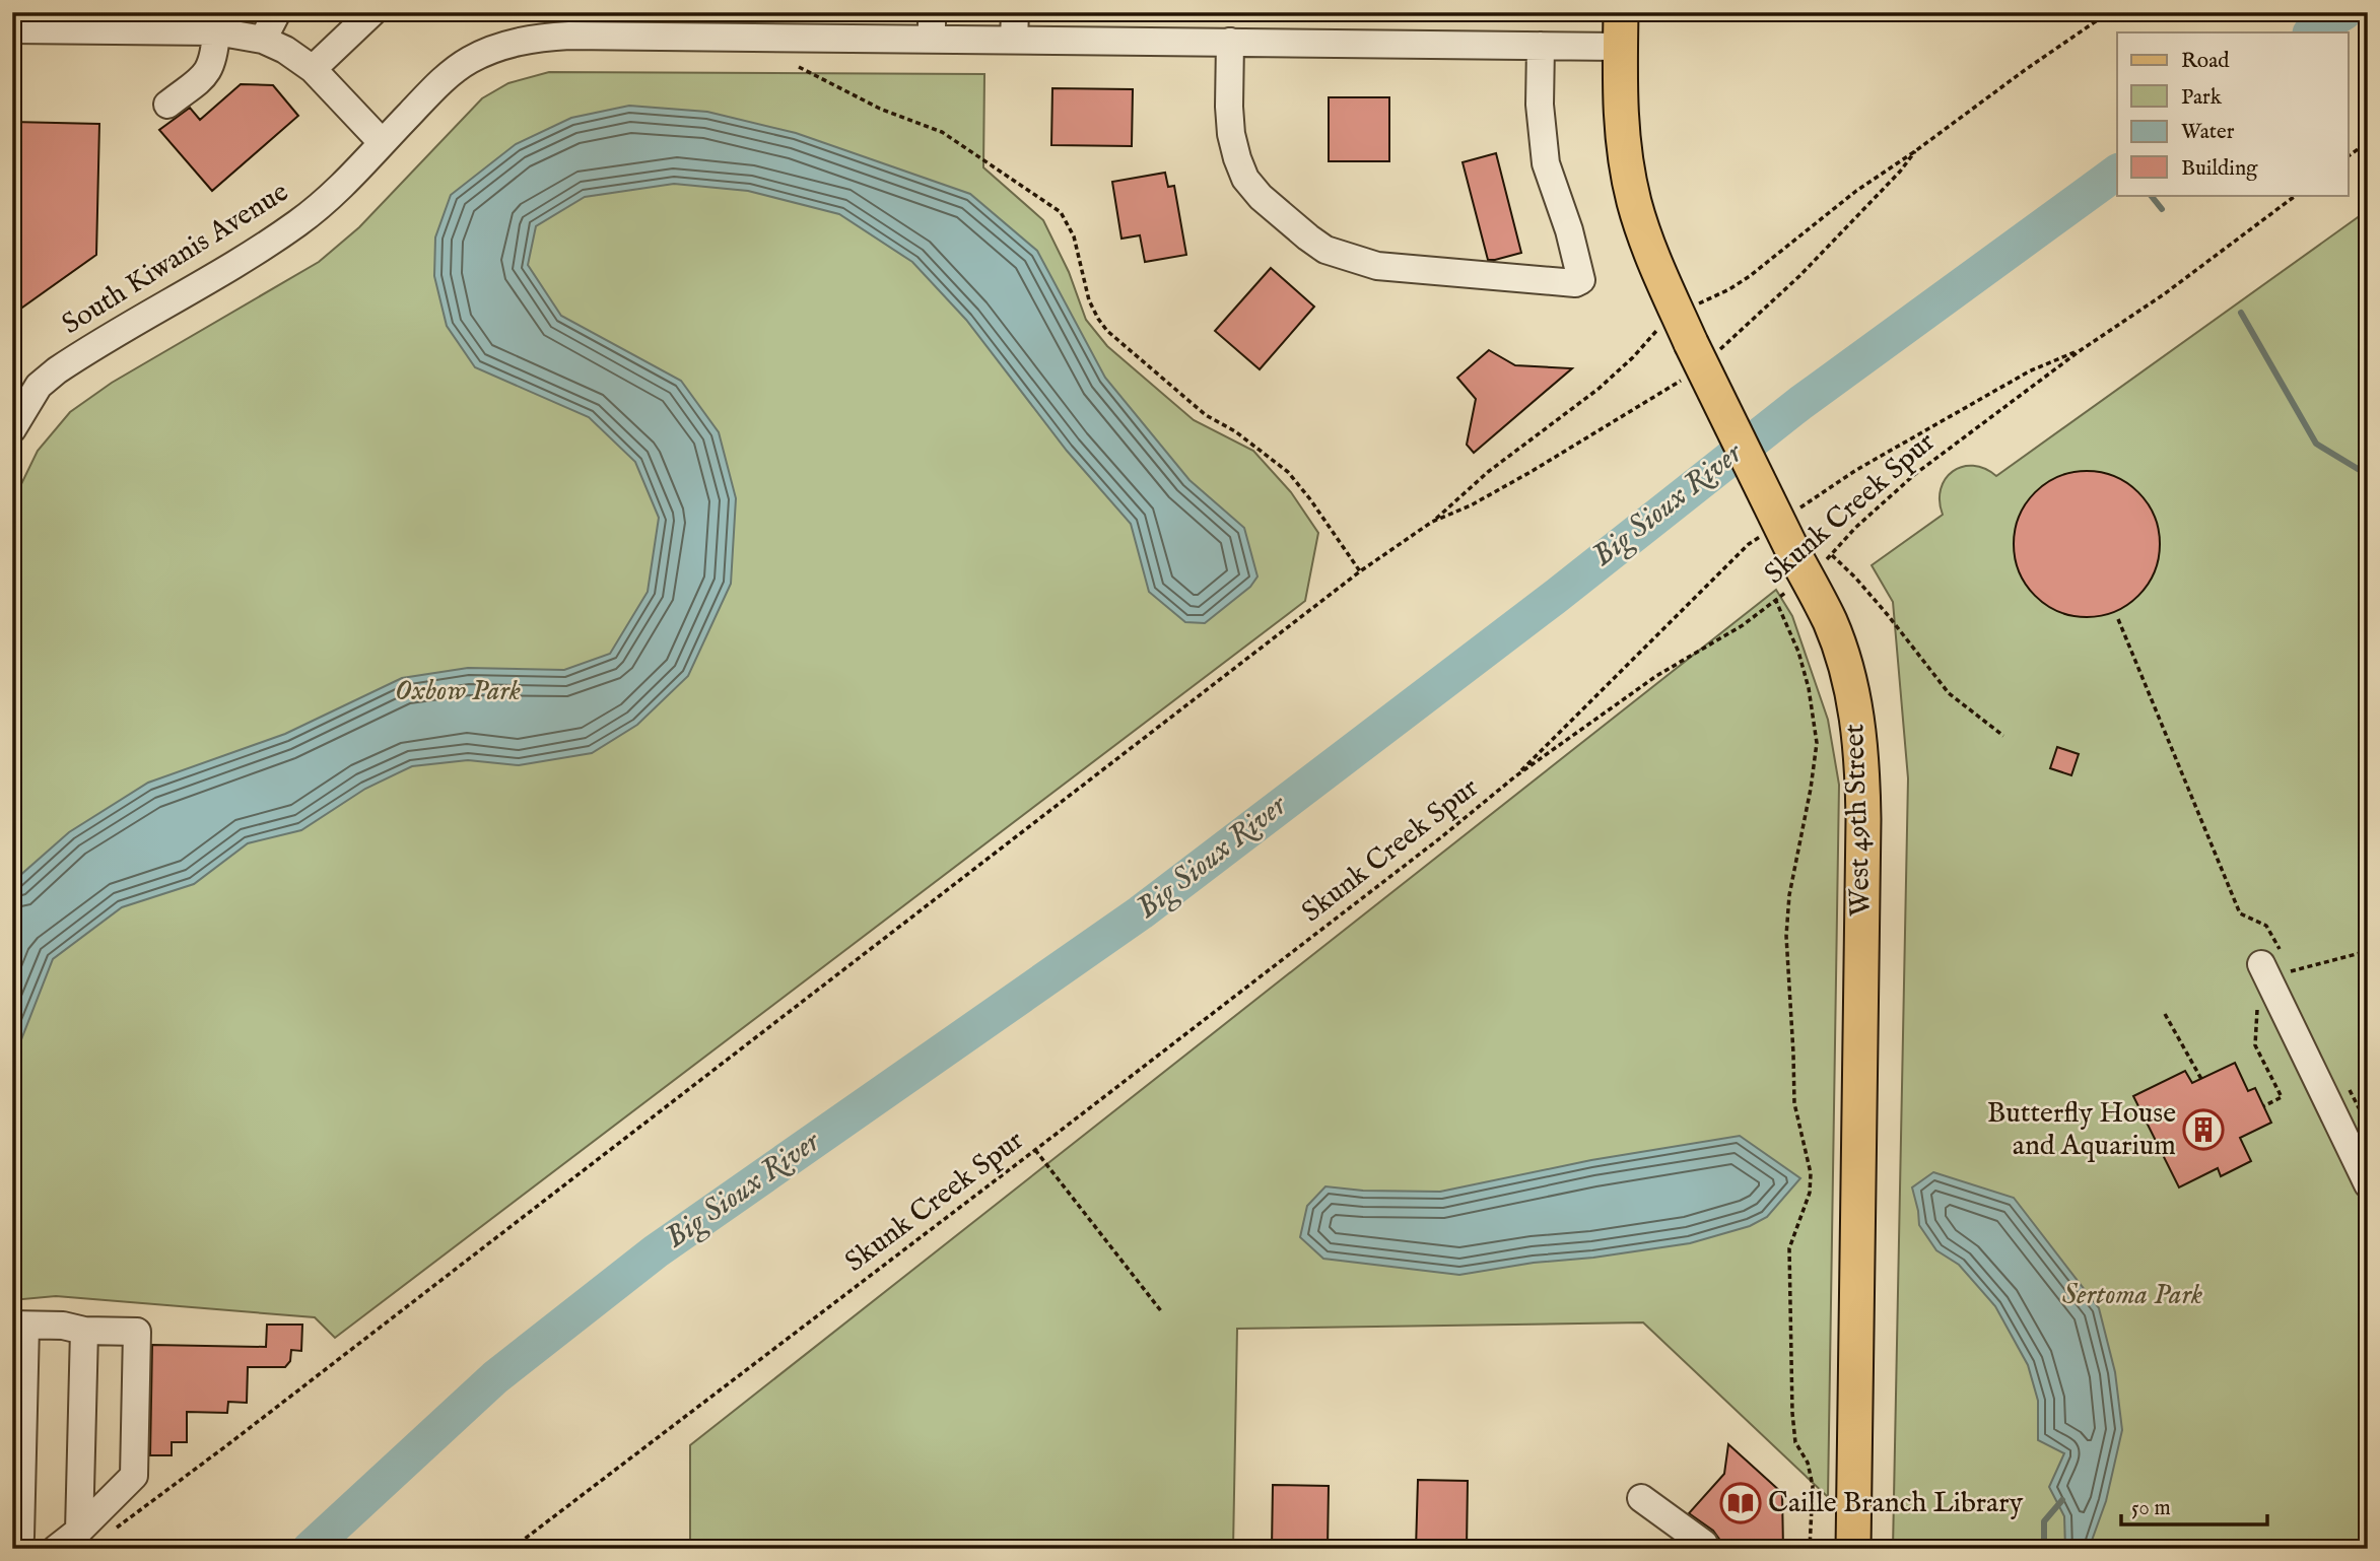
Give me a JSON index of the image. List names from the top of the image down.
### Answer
{
  "streets": {
    "main road": ["West 49th Street"],
    "street": ["South Kiwanis Avenue"],
    "path": ["Skunk Creek Spur"]
  },
  "crossings": [
    ["South Kiwanis Avenue", "West 49th Street"],
    ["Skunk Creek Spur", "West 49th Street"]
  ],
  "water": ["Big Sioux River"],
  "parks": ["Oxbow Park", "Sertoma Park"],
  "places": {
    "building": ["Butterfly House and Aquarium"],
    "library": ["Caille Branch Library"]
  },
  "legend": [
    "Road",
    "Park",
    "Water",
    "Building"
  ],
  "scale_bar": "50 m"
}
